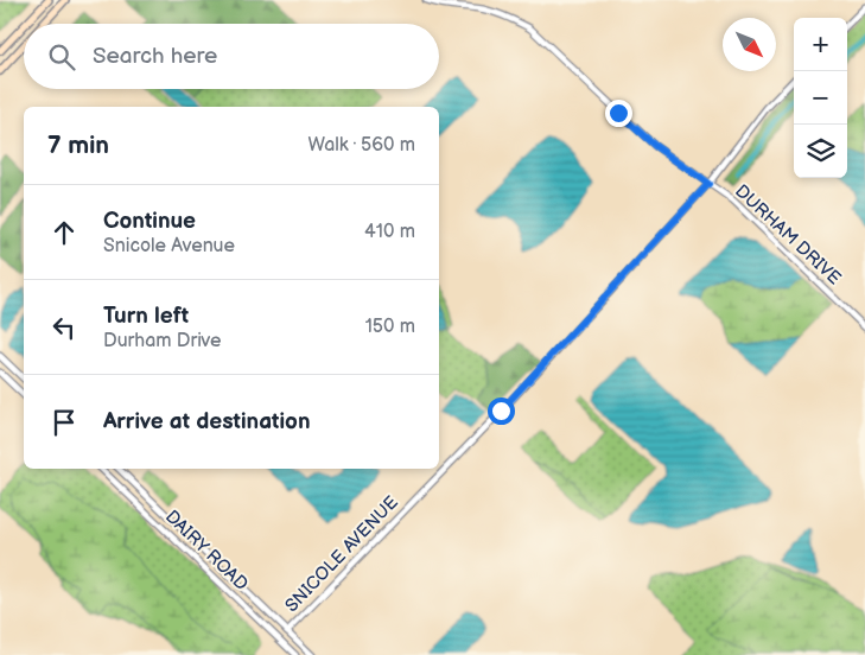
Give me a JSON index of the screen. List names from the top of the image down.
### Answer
{
  "streets": {
    "street": ["DURHAM DRIVE", "DAIRY ROAD", "SNICOLE AVENUE"]
  },
  "crossings": [
    ["DURHAM DRIVE", "SNICOLE AVENUE"],
    ["DAIRY ROAD", "SNICOLE AVENUE"]
  ],
  "north": "bottom right",
  "page": {
    "map_buttons": ["+", "−"],
    "search": "Search here",
    "heading": ["7 min", "Walk · 560 m"],
    "list": [
      ["Continue", "Snicole Avenue", "410 m"],
      ["Turn left", "Durham Drive", "150 m"],
      "Arrive at destination"
    ]
  }
}
